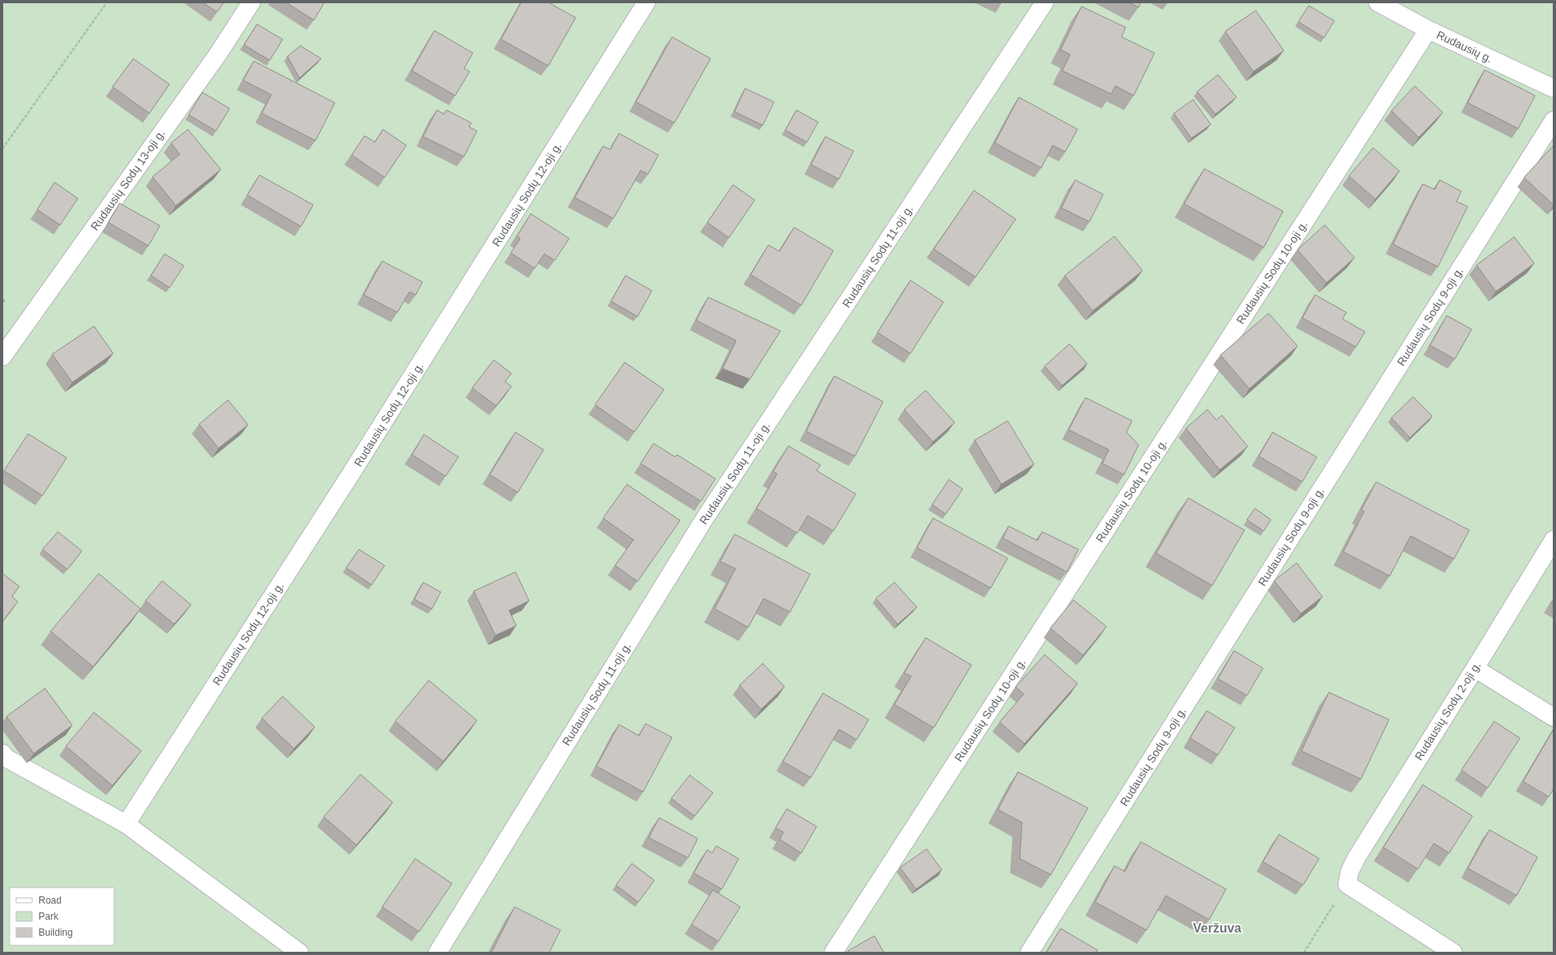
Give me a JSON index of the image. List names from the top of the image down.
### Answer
{
  "streets": {
    "street": [
      "Rudausių g.",
      "Rudausių Sodų 13-oji g.",
      "Rudausių Sodų 12-oji g.",
      "Rudausių Sodų 11-oji g.",
      "Rudausių Sodų 10-oji g.",
      "Rudausių Sodų 9-oji g.",
      "Rudausių Sodų 2-oji g."
    ]
  },
  "crossings": [
    ["Rudausių g.", "Rudausių Sodų 10-oji g."]
  ],
  "districts": ["Veržuva"],
  "legend": ["Road", "Park", "Building"]
}
